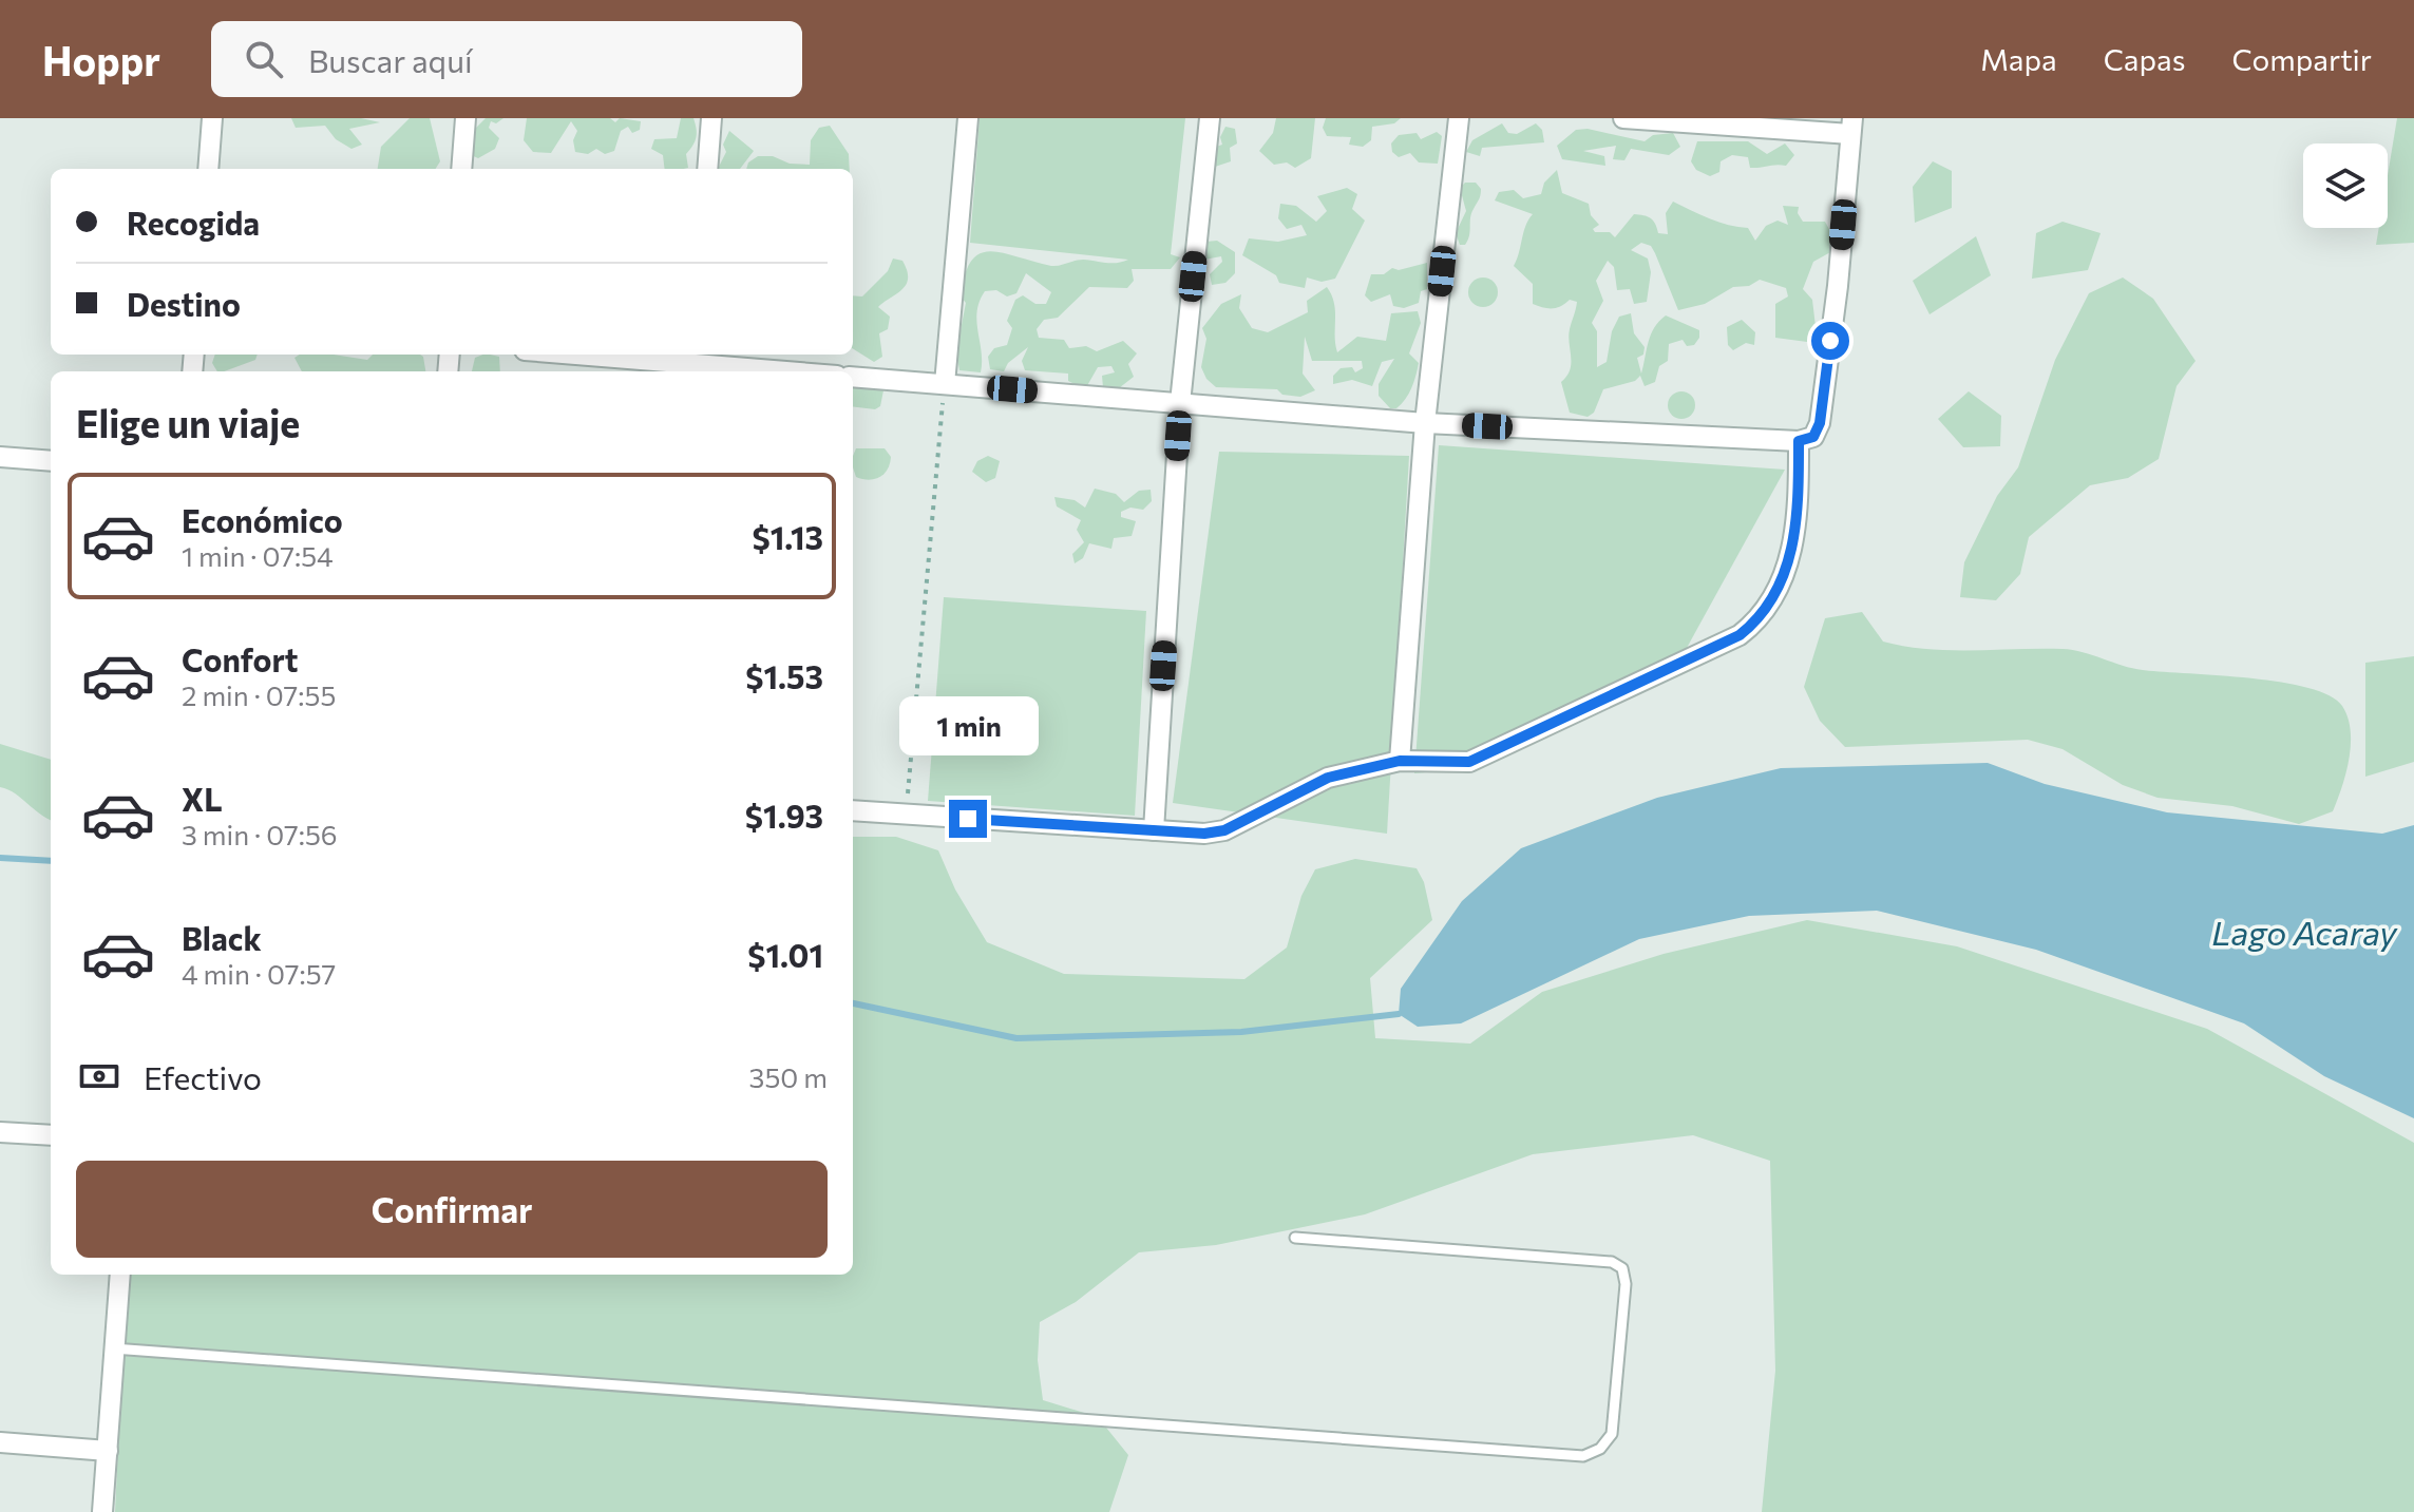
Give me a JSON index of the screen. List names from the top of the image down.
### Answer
{
  "water": ["Lago Acaray"],
  "page": {
    "header": "Hoppr",
    "search": "Buscar aquí",
    "nav": ["Mapa", "Capas", "Compartir"],
    "banner": ["Recogida", "Destino"],
    "heading": "Elige un viaje",
    "list": [
      {
        "name": "Económico",
        "note": "1 min · 07:54",
        "value": "$1.13"
      },
      {
        "name": "Confort",
        "note": "2 min · 07:55",
        "value": "$1.53"
      },
      {
        "name": "XL",
        "note": "3 min · 07:56",
        "value": "$1.93"
      },
      {
        "name": "Black",
        "note": "4 min · 07:57",
        "value": "$1.01"
      }
    ],
    "bubble": "1 min",
    "pay": ["Efectivo", "350 m"],
    "buttons": "Confirmar"
  }
}
